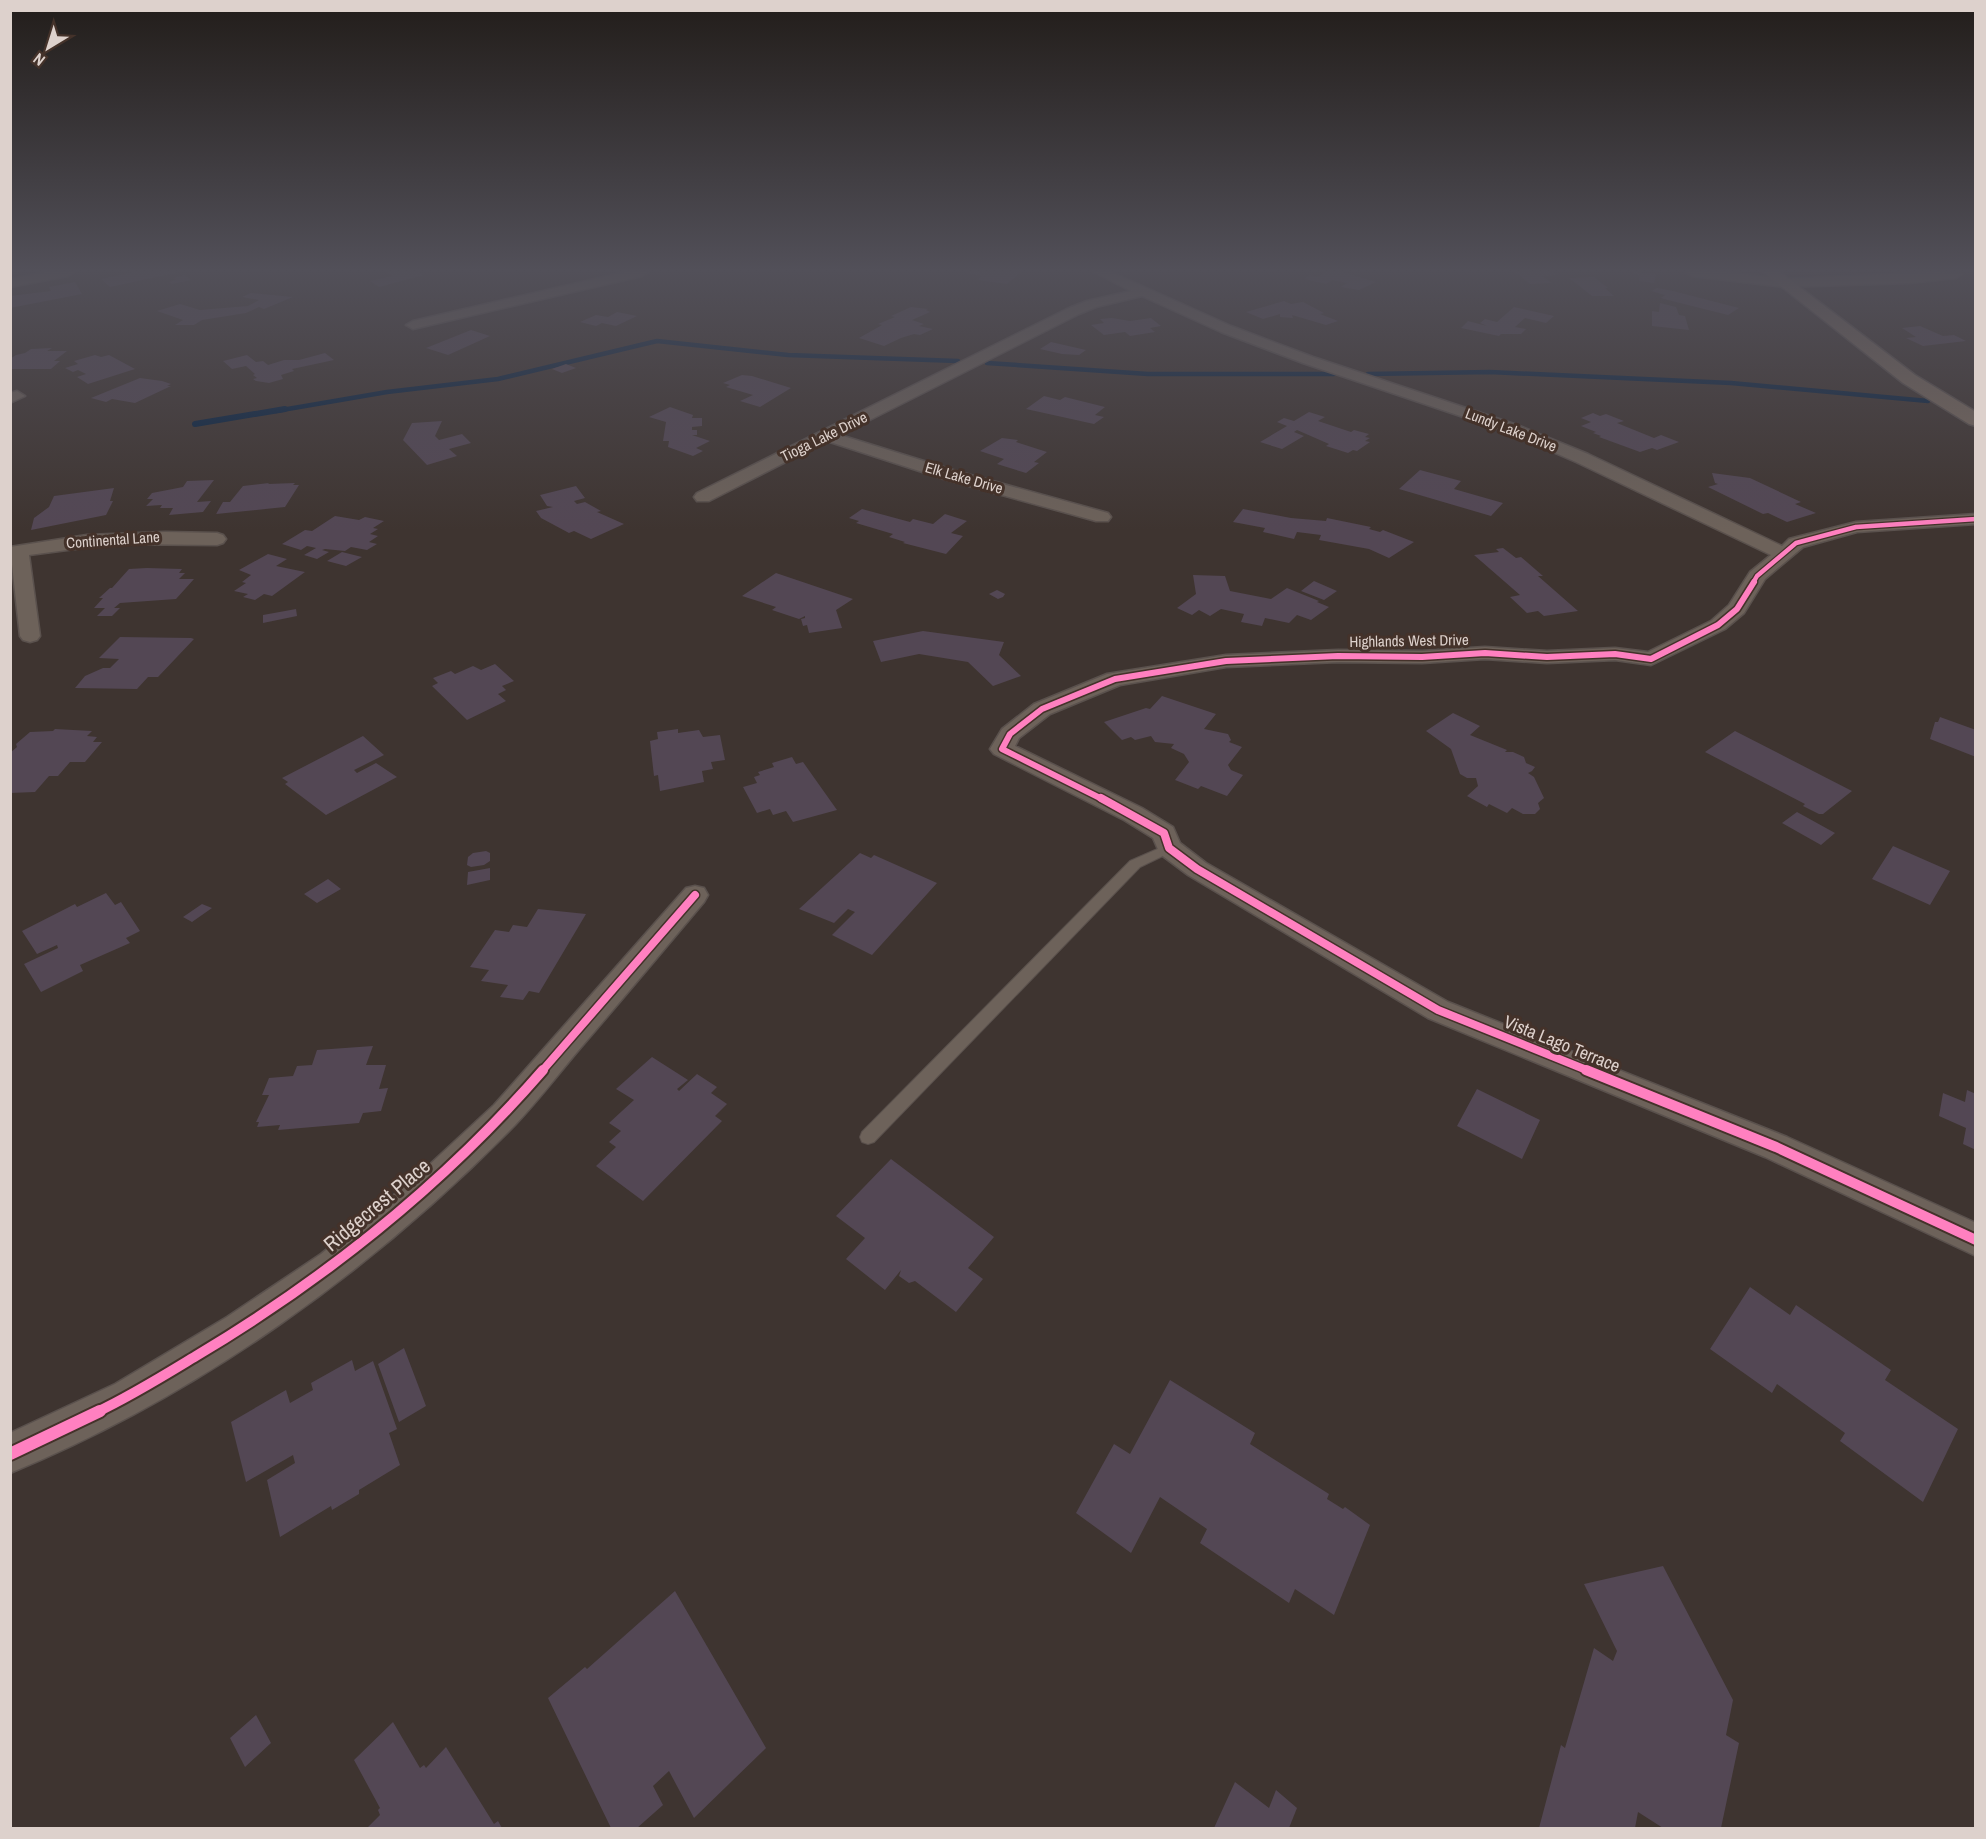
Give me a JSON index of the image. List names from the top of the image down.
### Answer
{
  "streets": {
    "street": [
      "Lundy Lake Drive",
      "Tioga Lake Drive",
      "Elk Lake Drive",
      "Continental Lane",
      "Highlands West Drive",
      "Vista Lago Terrace",
      "Ridgecrest Place"
    ]
  },
  "crossings": [
    ["Lundy Lake Drive", "Highlands West Drive"],
    ["Tioga Lake Drive", "Elk Lake Drive"],
    ["Highlands West Drive", "Vista Lago Terrace"]
  ],
  "north": "bottom left"
}
